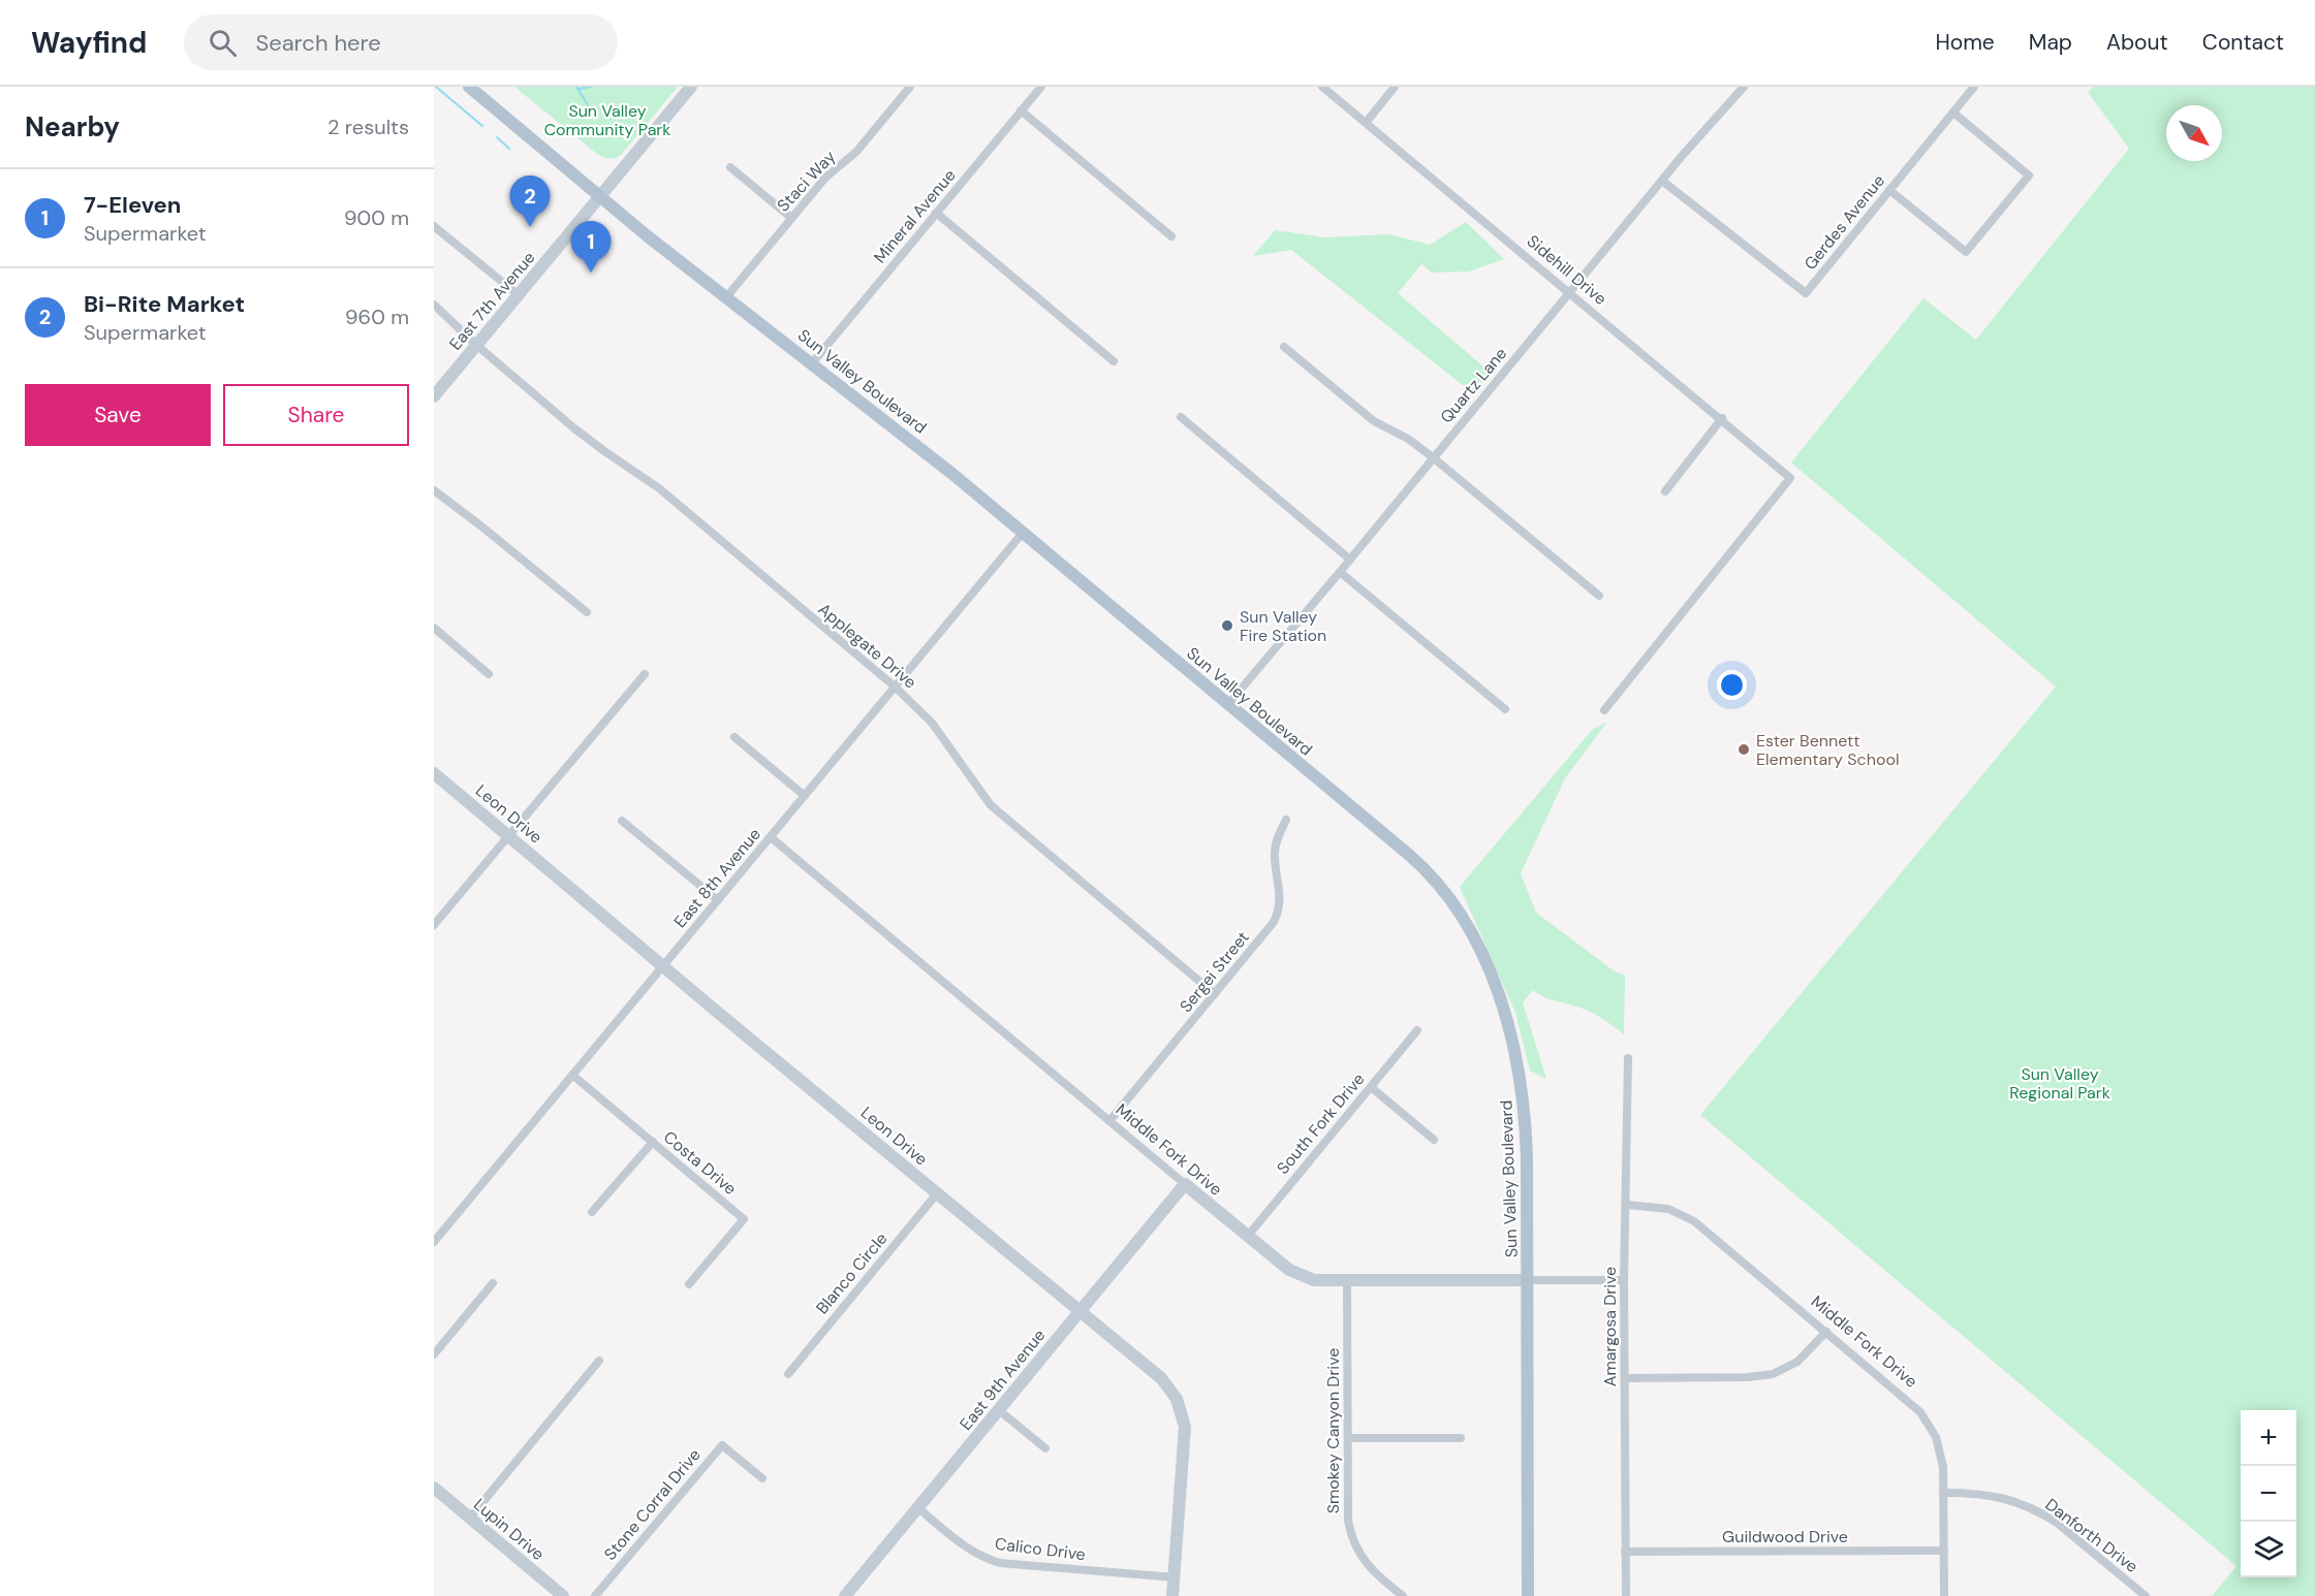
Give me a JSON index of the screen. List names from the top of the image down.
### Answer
{
  "streets": {
    "main road": ["Sun Valley Boulevard"],
    "street": [
      "Staci Way",
      "Mineral Avenue",
      "Gerdes Avenue",
      "Sidehill Drive",
      "East 7th Avenue",
      "Quartz Lane",
      "Applegate Drive",
      "Leon Drive",
      "East 8th Avenue",
      "Sergei Street",
      "South Fork Drive",
      "Middle Fork Drive",
      "Costa Drive",
      "Blanco Circle",
      "Amargosa Drive",
      "East 9th Avenue",
      "Smokey Canyon Drive",
      "Stone Corral Drive",
      "Lupin Drive",
      "Danforth Drive",
      "Guildwood Drive",
      "Calico Drive"
    ]
  },
  "crossings": [
    ["Staci Way", "Sun Valley Boulevard"],
    ["Mineral Avenue", "Sun Valley Boulevard"],
    ["Gerdes Avenue", "Quartz Lane"],
    ["Sidehill Drive", "Quartz Lane"],
    ["East 7th Avenue", "Sun Valley Boulevard"],
    ["East 7th Avenue", "Applegate Drive"],
    ["Sun Valley Boulevard", "Quartz Lane"],
    ["Sun Valley Boulevard", "East 8th Avenue"],
    ["Sun Valley Boulevard", "Middle Fork Drive"],
    ["Applegate Drive", "East 8th Avenue"],
    ["Applegate Drive", "Sergei Street"],
    ["Leon Drive", "East 8th Avenue"],
    ["Leon Drive", "Blanco Circle"],
    ["Leon Drive", "East 9th Avenue"],
    ["Leon Drive", "Calico Drive"],
    ["East 8th Avenue", "Middle Fork Drive"],
    ["East 8th Avenue", "Costa Drive"],
    ["Sergei Street", "Middle Fork Drive"],
    ["South Fork Drive", "Middle Fork Drive"],
    ["Middle Fork Drive", "Amargosa Drive"],
    ["Middle Fork Drive", "East 9th Avenue"],
    ["Middle Fork Drive", "Smokey Canyon Drive"],
    ["Middle Fork Drive", "Danforth Drive"],
    ["Middle Fork Drive", "Guildwood Drive"],
    ["Amargosa Drive", "Guildwood Drive"],
    ["East 9th Avenue", "Calico Drive"]
  ],
  "parks": ["Sun Valley Community Park", "Sun Valley Regional Park"],
  "places": ["Sun Valley Fire Station", "Ester Bennett Elementary School"],
  "north": "bottom right",
  "page": {
    "header": "Wayfind",
    "search": "Search here",
    "nav": [
      "Home",
      "Map",
      "About",
      "Contact"
    ],
    "heading": ["Nearby", "2 results"],
    "list": [
      {
        "mark": "1",
        "name": "7-Eleven",
        "note": "Supermarket",
        "value": "900 m"
      },
      {
        "mark": "2",
        "name": "Bi-Rite Market",
        "note": "Supermarket",
        "value": "960 m"
      }
    ],
    "pins": ["2", "1"],
    "buttons": ["Save", "Share"],
    "map_buttons": ["+", "−"]
  }
}
